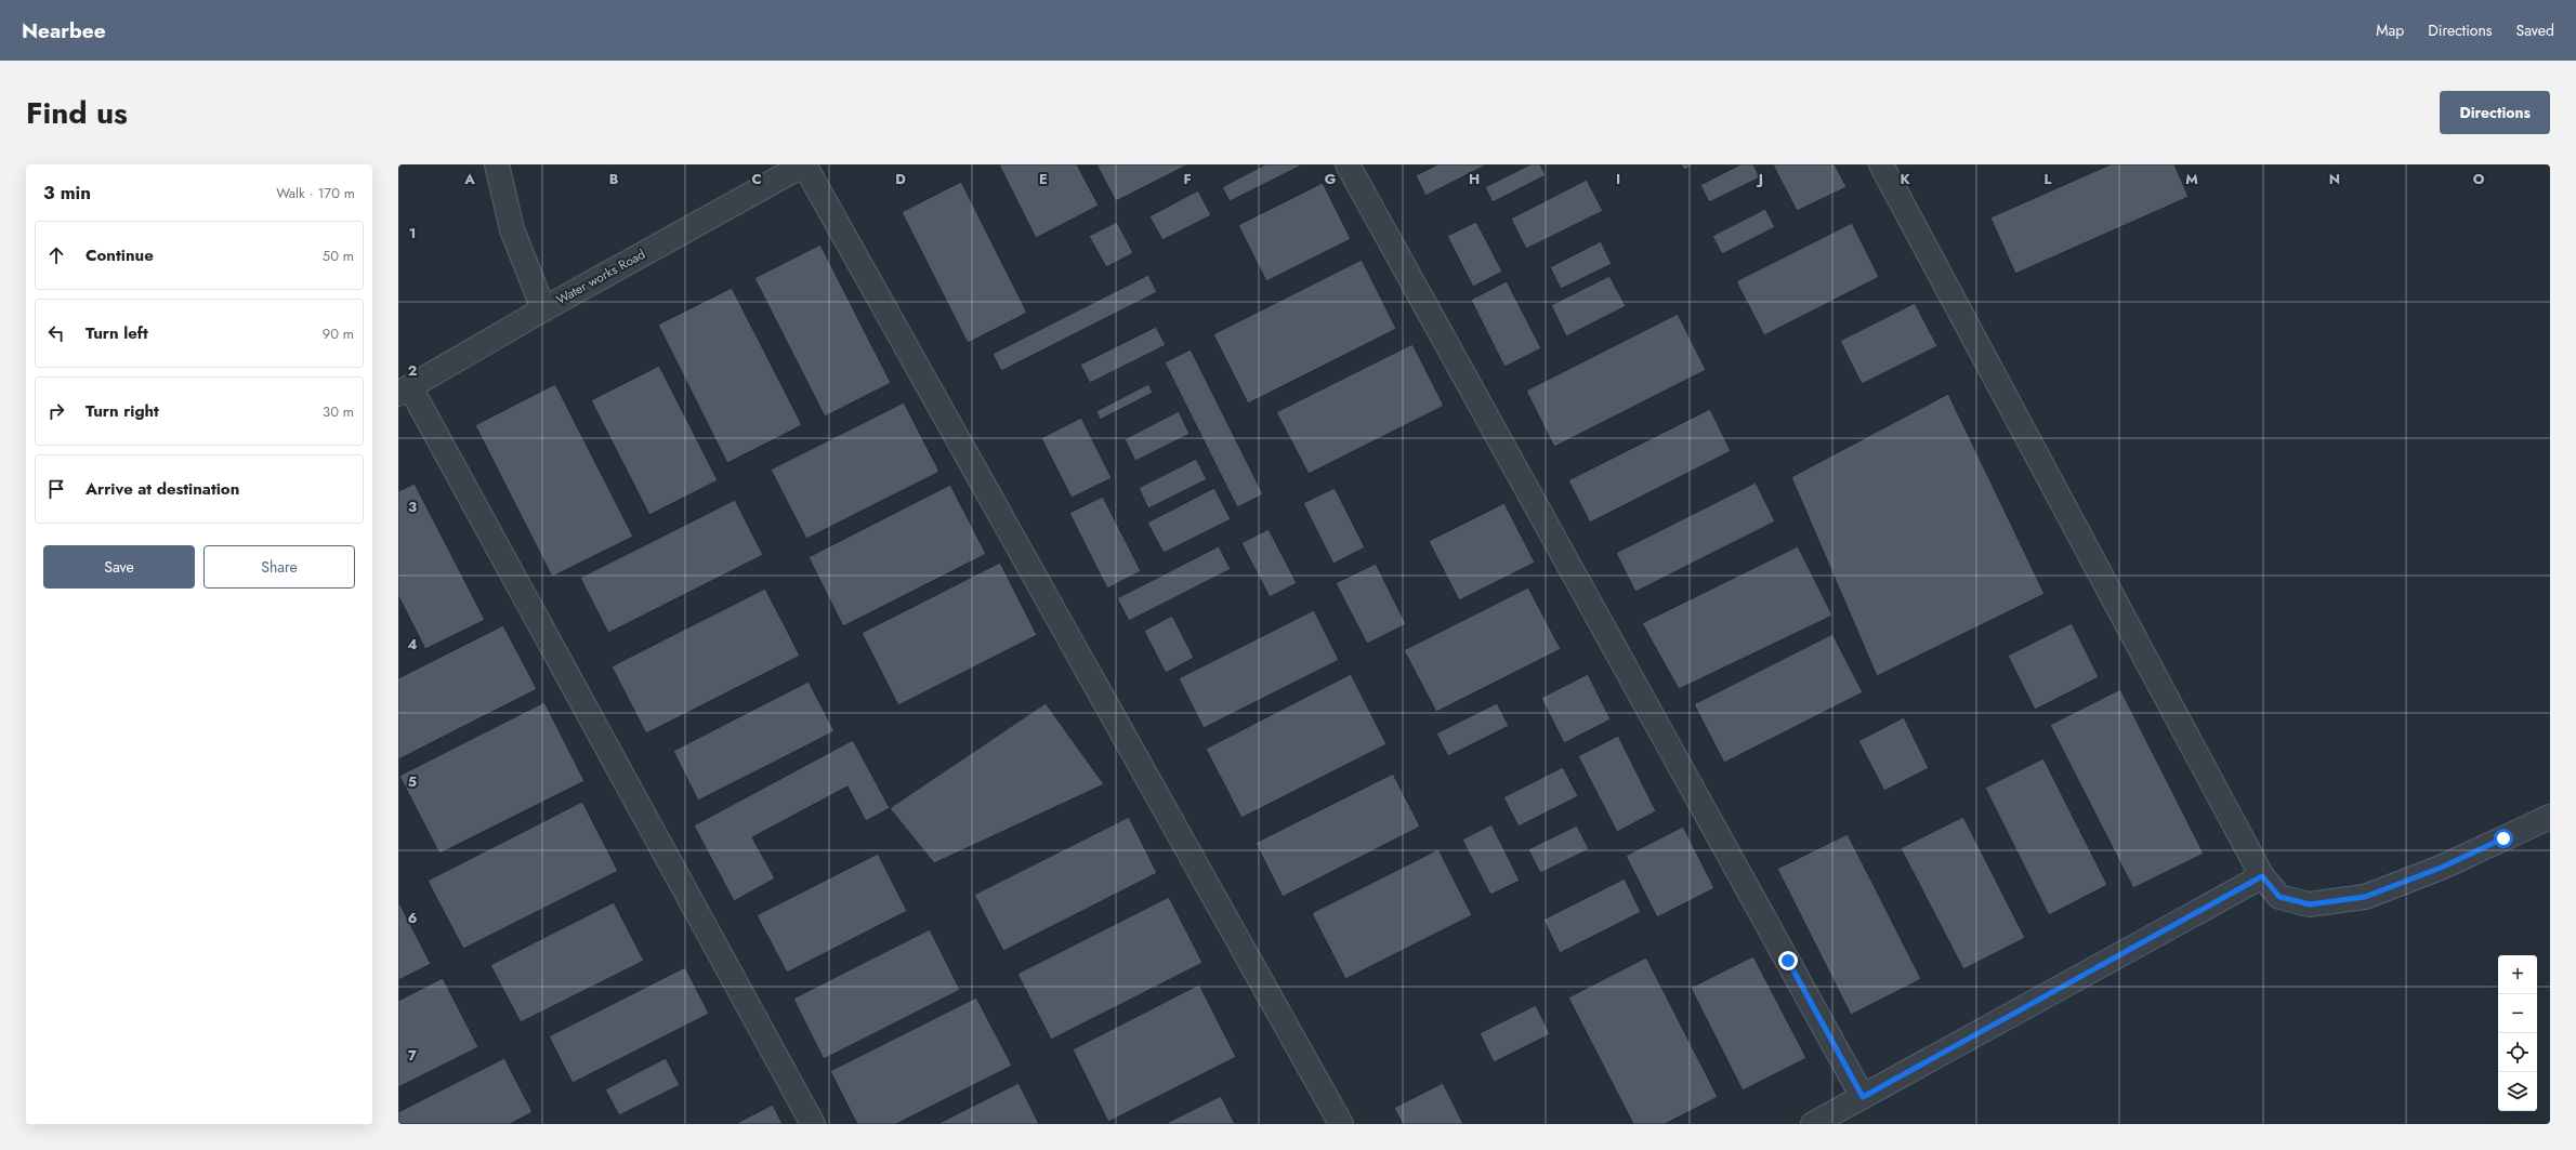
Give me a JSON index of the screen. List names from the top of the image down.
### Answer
{
  "streets": {
    "street": ["Water works Road"]
  },
  "page": {
    "header": "Nearbee",
    "nav": ["Map", "Directions", "Saved"],
    "title": "Find us",
    "buttons": [
      "Directions",
      ["Save", "Share"]
    ],
    "heading": ["3 min", "Walk · 170 m"],
    "list": [
      ["Continue", "50 m"],
      ["Turn left", "90 m"],
      ["Turn right", "30 m"],
      "Arrive at destination"
    ],
    "map_buttons": ["+", "−"]
  },
  "grid": {
    "columns": [
      "A",
      "B",
      "C",
      "D",
      "E",
      "F",
      "G",
      "H",
      "I",
      "J",
      "K",
      "L",
      "M",
      "N",
      "O"
    ],
    "rows": [
      "1",
      "2",
      "3",
      "4",
      "5",
      "6",
      "7"
    ]
  }
}
